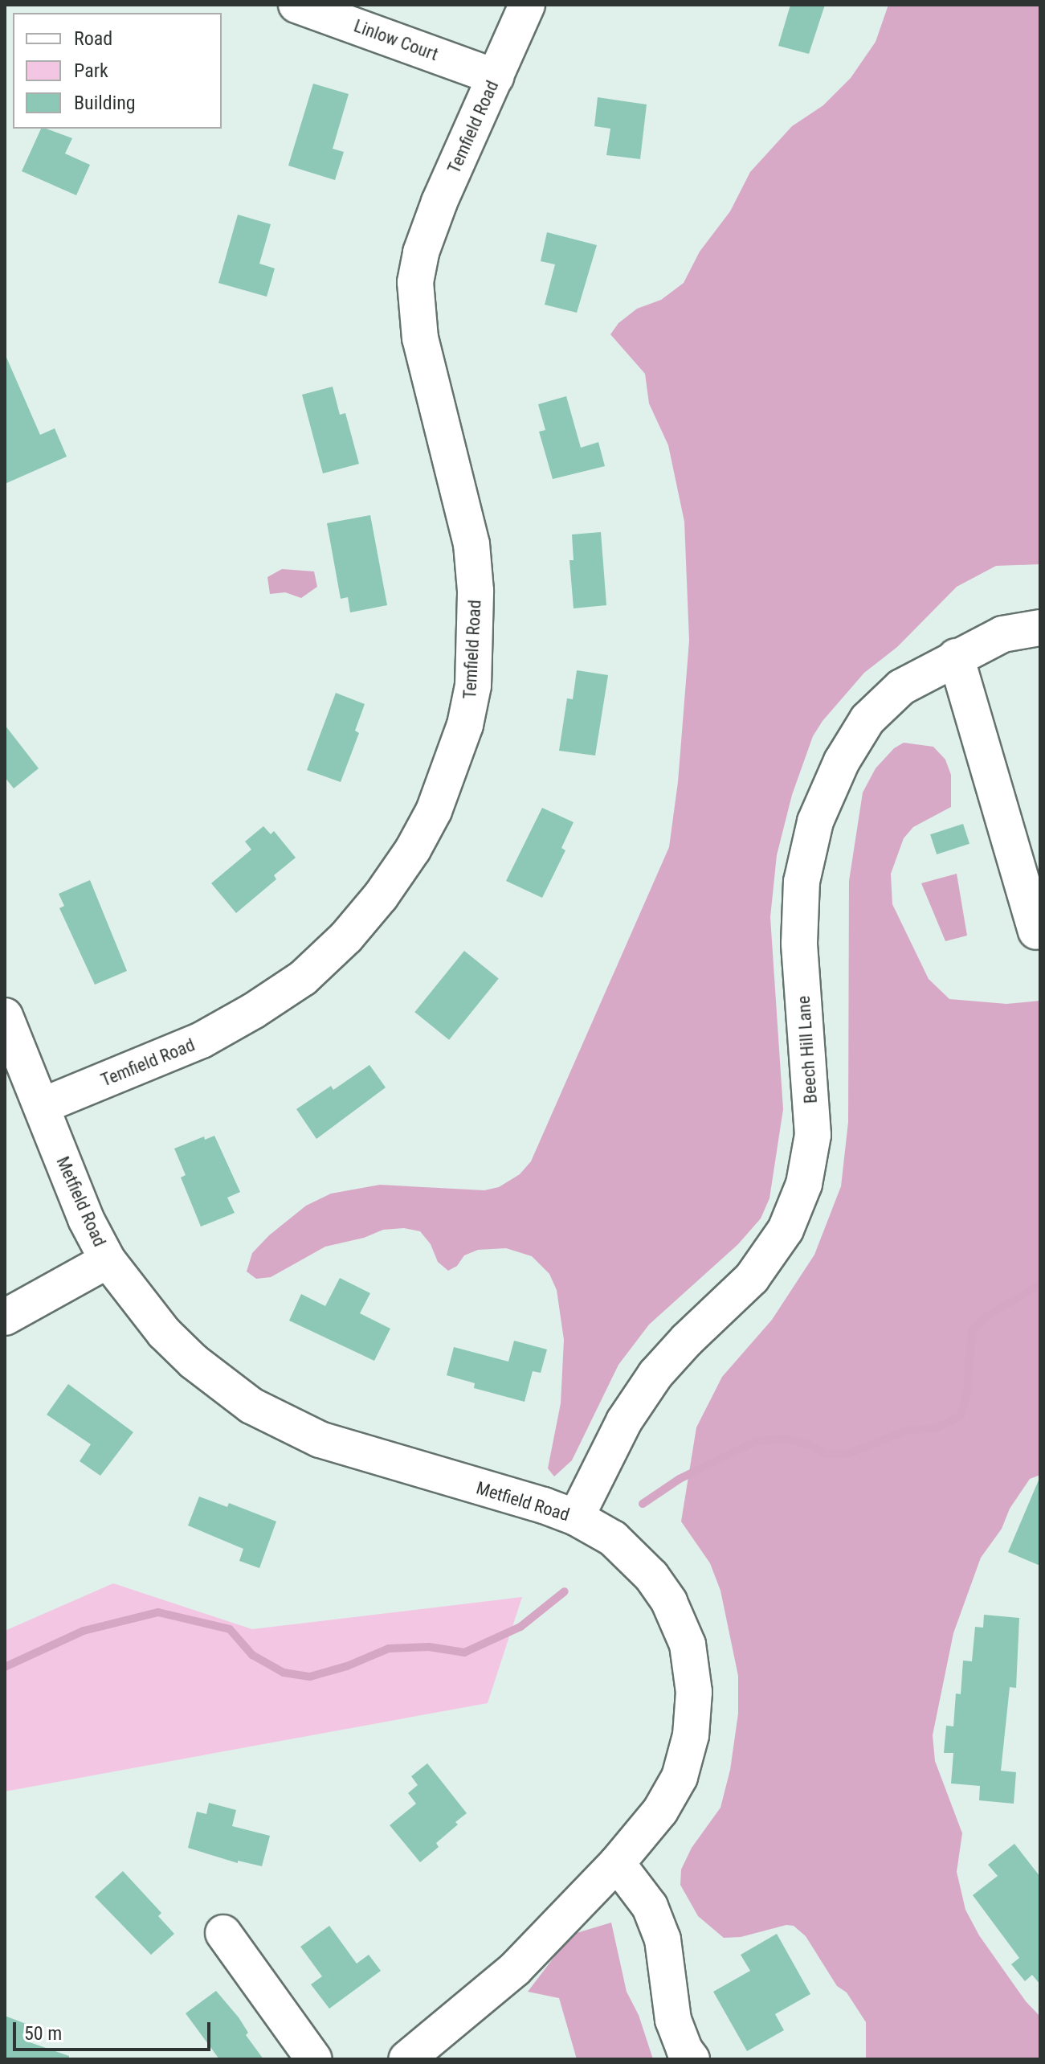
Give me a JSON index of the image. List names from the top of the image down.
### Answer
{
  "streets": {
    "street": [
      "Linlow Court",
      "Temfield Road",
      "Beech Hill Lane",
      "Metfield Road"
    ]
  },
  "crossings": [
    ["Linlow Court", "Temfield Road"],
    ["Temfield Road", "Metfield Road"],
    ["Beech Hill Lane", "Metfield Road"]
  ],
  "legend": ["Road", "Park", "Building"],
  "scale_bar": "50 m"
}
